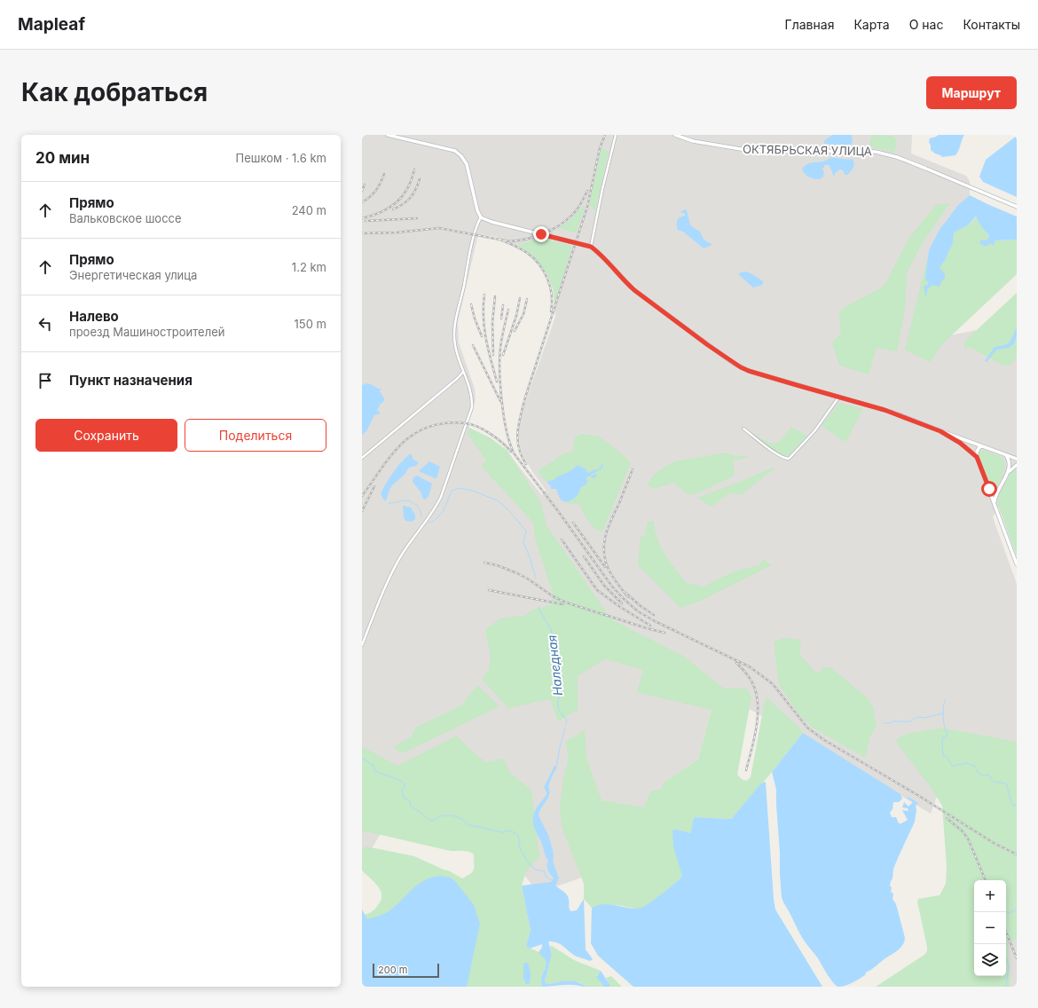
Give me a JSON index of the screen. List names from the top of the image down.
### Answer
{
  "streets": {
    "street": ["ОКТЯБРЬСКАЯ УЛИЦА"]
  },
  "water": ["Наледная"],
  "scale_bar": "200 m",
  "page": {
    "header": "Mapleaf",
    "nav": [
      "Главная",
      "Карта",
      "О нас",
      "Контакты"
    ],
    "buttons": [
      "Маршрут",
      ["Сохранить", "Поделиться"]
    ],
    "title": "Как добраться",
    "heading": ["20 мин", "Пешком · 1.6 km"],
    "list": [
      ["Прямо", "Вальковское шоссе", "240 m"],
      ["Прямо", "Энергетическая улица", "1.2 km"],
      ["Налево", "проезд Машиностроителей", "150 m"],
      "Пункт назначения"
    ],
    "map_buttons": ["+", "−"],
    "scale": "200 m"
  }
}
